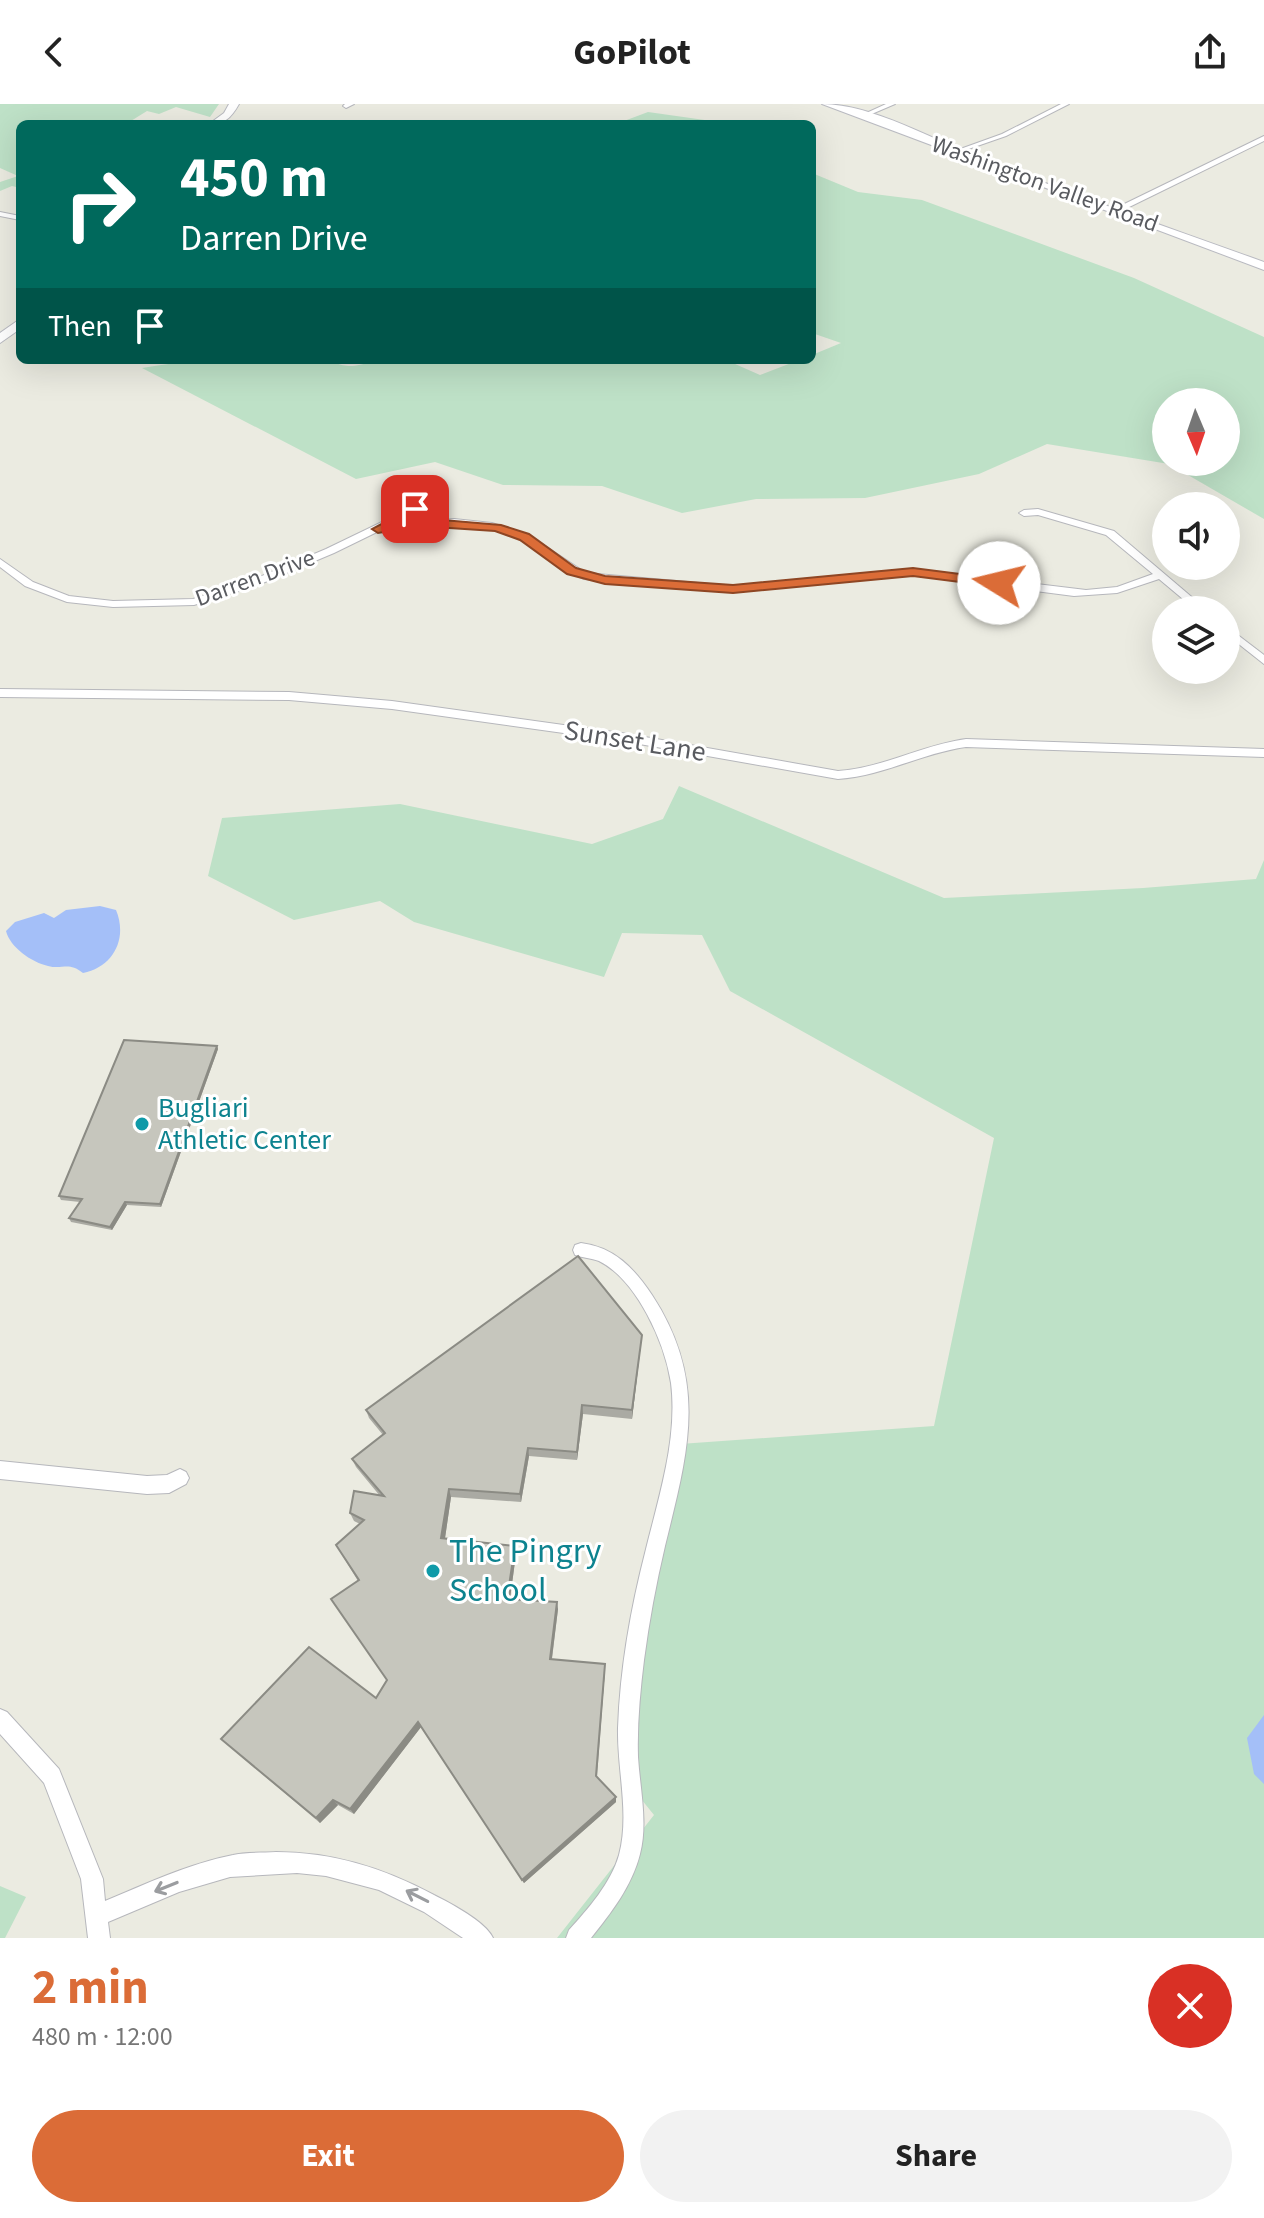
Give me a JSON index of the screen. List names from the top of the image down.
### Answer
{
  "streets": {
    "street": ["Washington Valley Road", "Darren Drive", "Sunset Lane"]
  },
  "places": ["Bugliari Athletic Center", "The Pingry School"],
  "north": "bottom",
  "page": {
    "header": "GoPilot",
    "turn": ["450 m", "Darren Drive"],
    "then": "Then",
    "heading": ["2 min", "480 m · 12:00"],
    "buttons": ["Exit", "Share"]
  }
}
